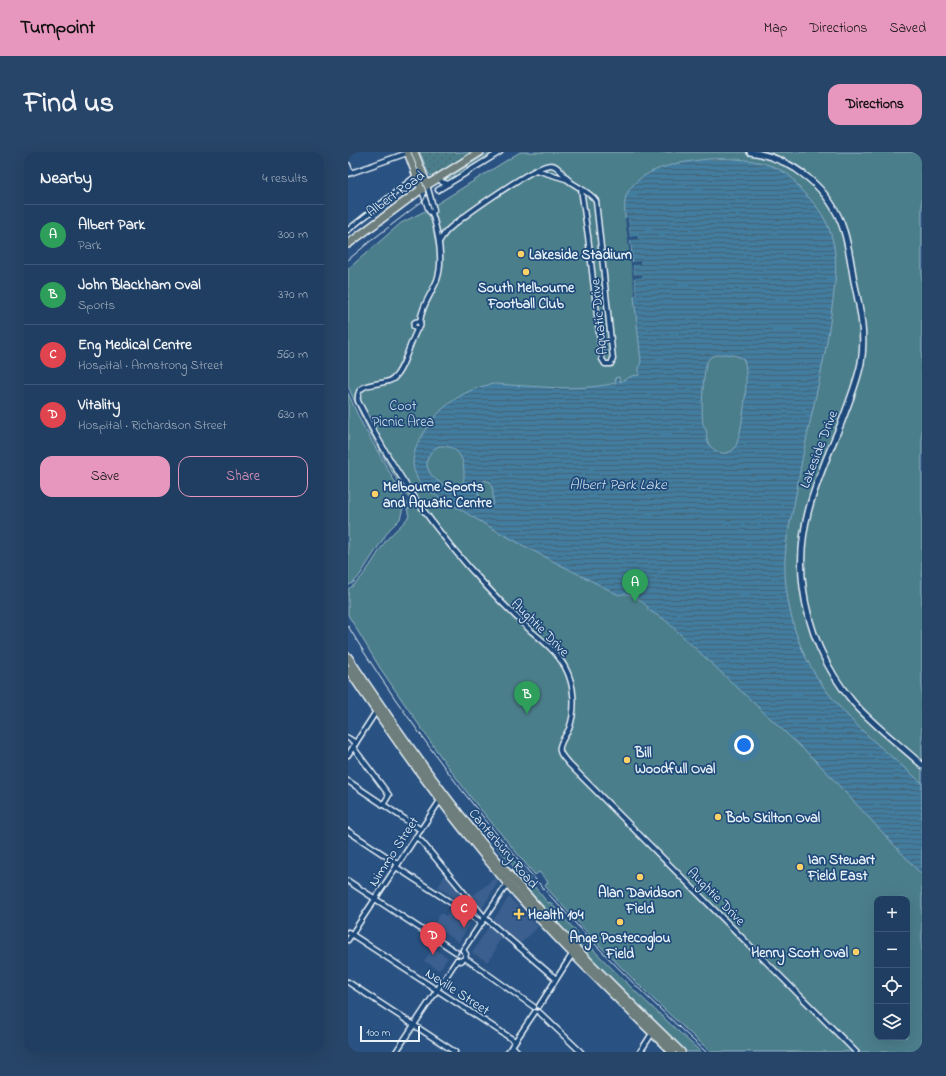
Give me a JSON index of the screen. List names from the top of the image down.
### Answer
{
  "streets": {
    "main road": ["Albert Road", "Canterbury Road"],
    "street": [
      "Aquatic Drive",
      "Lakeside Drive",
      "Aughtie Drive",
      "Nimmo Street",
      "Neville Street"
    ]
  },
  "crossings": [
    ["Albert Road", "Aughtie Drive"],
    ["Canterbury Road", "Nimmo Street"],
    ["Nimmo Street", "Neville Street"]
  ],
  "water": ["Albert Park Lake"],
  "parks": ["Coot Picnic Area"],
  "places": {
    "other": [
      "Lakeside Stadium",
      "South Melbourne Football Club",
      "Melbourne Sports and Aquatic Centre",
      "Bill Woodfull Oval",
      "Bob Skilton Oval",
      "Ian Stewart Field East",
      "Alan Davidson Field",
      "Ange Postecoglou Field",
      "Henry Scott Oval"
    ],
    "health": ["Health 104"]
  },
  "scale_bar": "100 m",
  "page": {
    "header": "Turnpoint",
    "nav": ["Map", "Directions", "Saved"],
    "title": "Find us",
    "buttons": [
      "Directions",
      ["Save", "Share"]
    ],
    "heading": ["Nearby", "4 results"],
    "list": [
      {
        "mark": "A",
        "name": "Albert Park",
        "note": "Park",
        "value": "300 m"
      },
      {
        "mark": "B",
        "name": "John Blackham Oval",
        "note": "Sports",
        "value": "370 m"
      },
      {
        "mark": "C",
        "name": "Eng Medical Centre",
        "note": "Hospital · Armstrong Street",
        "value": "560 m"
      },
      {
        "mark": "D",
        "name": "Vitality",
        "note": "Hospital · Richardson Street",
        "value": "630 m"
      }
    ],
    "pins": [
      "A",
      "B",
      "C",
      "D"
    ],
    "map_buttons": ["+", "−"],
    "scale": "100 m"
  }
}
